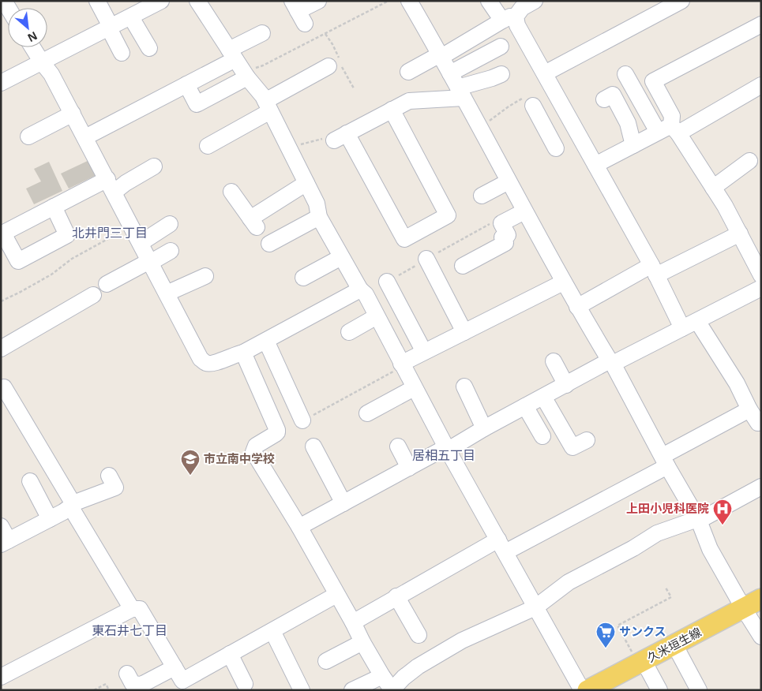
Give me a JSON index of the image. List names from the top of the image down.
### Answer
{
  "streets": {
    "main road": ["久米垣生線"]
  },
  "districts": ["北井門三丁目", "居相五丁目", "東石井七丁目"],
  "places": {
    "school or university": ["市立南中学校"],
    "hospital": ["上田小児科医院"],
    "supermarket": ["サンクス"]
  },
  "north": "bottom right"
}
